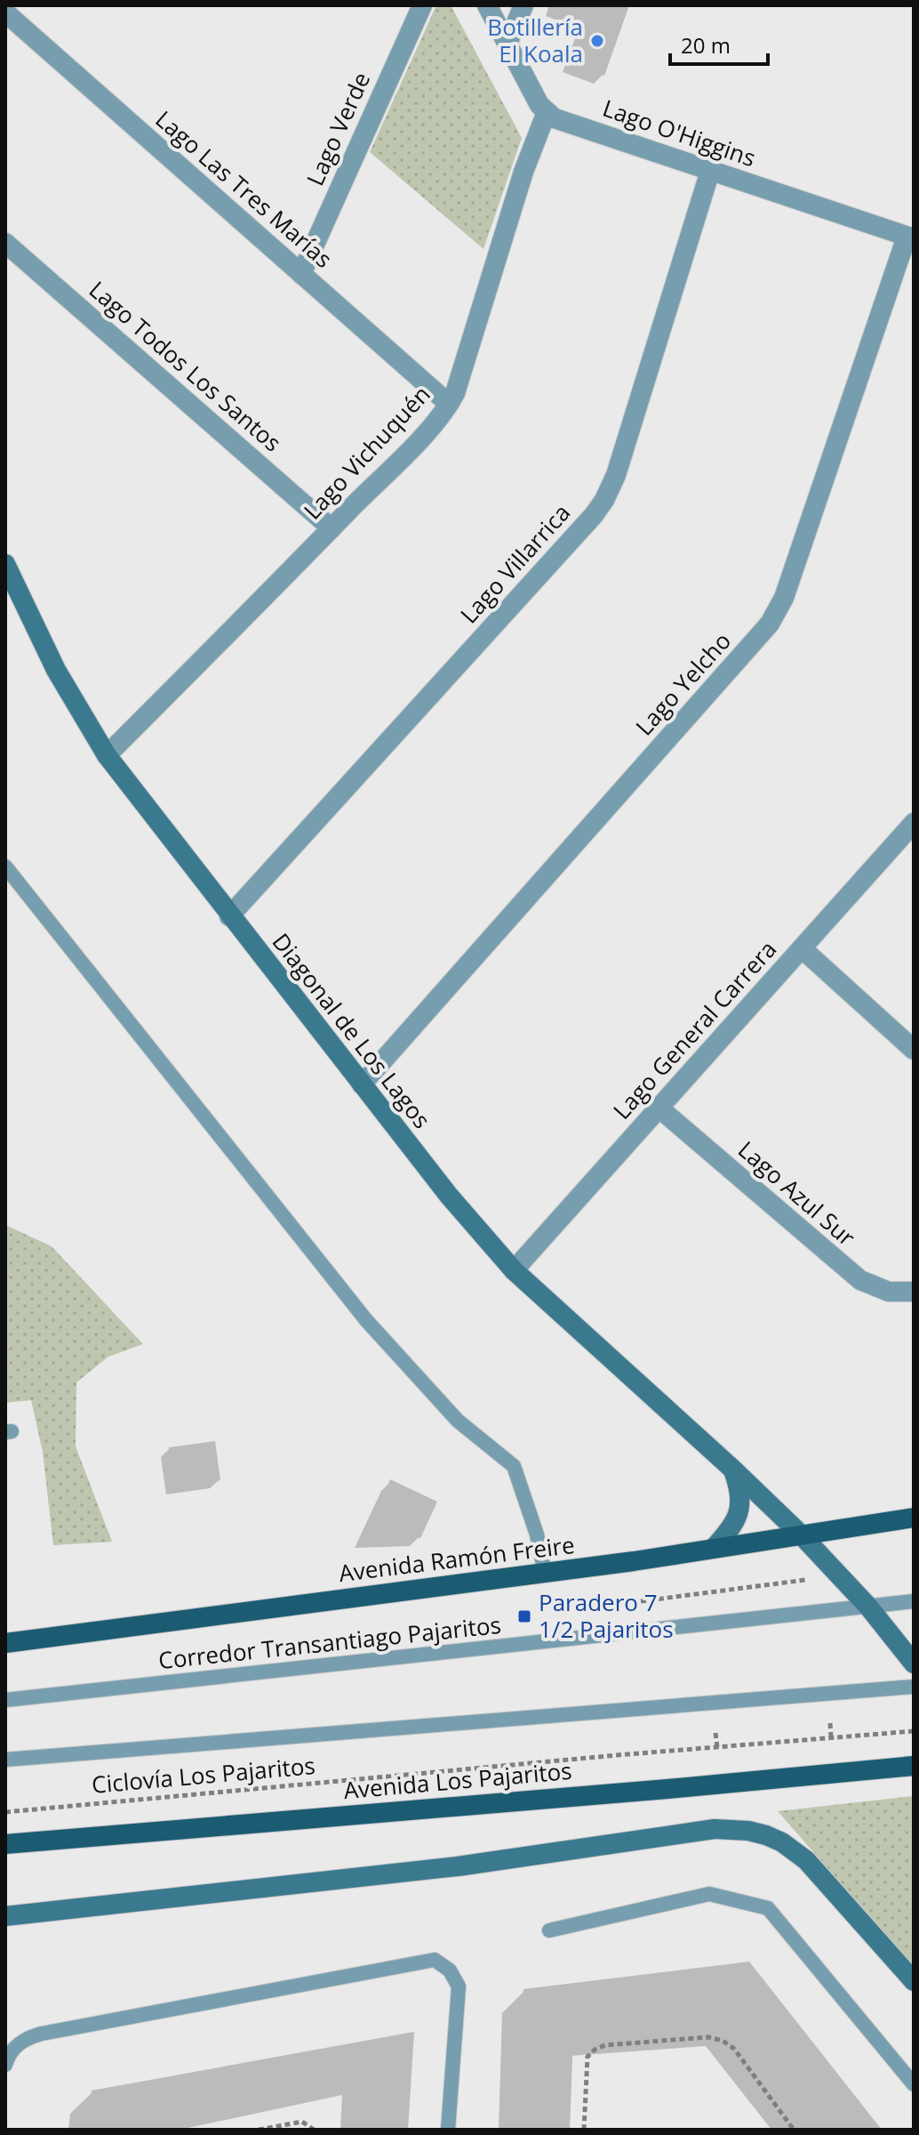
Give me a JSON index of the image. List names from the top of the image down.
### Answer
{
  "streets": {
    "main road": ["Diagonal de Los Lagos", "Avenida Ramón Freire", "Avenida Los Pajaritos"],
    "street": [
      "Lago Verde",
      "Lago O'Higgins",
      "Lago Las Tres Marías",
      "Lago Todos Los Santos",
      "Lago Vichuquén",
      "Lago Villarrica",
      "Lago Yelcho",
      "Lago General Carrera",
      "Lago Azul Sur"
    ],
    "lane": ["Corredor Transantiago Pajaritos"],
    "path": ["Ciclovía Los Pajaritos"]
  },
  "crossings": [
    ["Lago Verde", "Lago Las Tres Marías"],
    ["Lago O'Higgins", "Lago Vichuquén"],
    ["Lago O'Higgins", "Lago Villarrica"],
    ["Lago O'Higgins", "Lago Yelcho"],
    ["Lago Las Tres Marías", "Lago Vichuquén"],
    ["Lago Todos Los Santos", "Lago Vichuquén"],
    ["Lago Vichuquén", "Diagonal de Los Lagos"],
    ["Lago Villarrica", "Diagonal de Los Lagos"],
    ["Lago Yelcho", "Diagonal de Los Lagos"],
    ["Lago General Carrera", "Diagonal de Los Lagos"],
    ["Lago General Carrera", "Lago Azul Sur"],
    ["Diagonal de Los Lagos", "Avenida Ramón Freire"],
    ["Diagonal de Los Lagos", "Corredor Transantiago Pajaritos"]
  ],
  "places": {
    "other": ["Botillería El Koala"],
    "transit": ["Paradero 7 1/2 Pajaritos"]
  },
  "scale_bar": "20 m"
}
